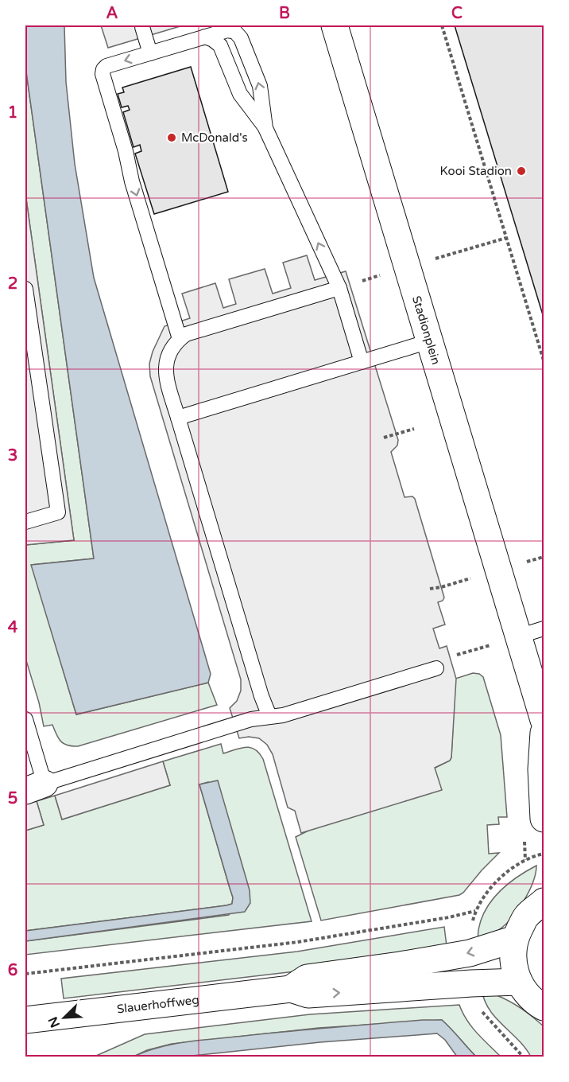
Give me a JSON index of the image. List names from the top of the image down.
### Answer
{
  "streets": {
    "main road": ["Stadionplein", "Slauerhoffweg"]
  },
  "places": ["McDonald's", "Kooi Stadion"],
  "north": "bottom left",
  "grid": {
    "columns": ["A", "B", "C"],
    "rows": [
      "1",
      "2",
      "3",
      "4",
      "5",
      "6"
    ]
  }
}
